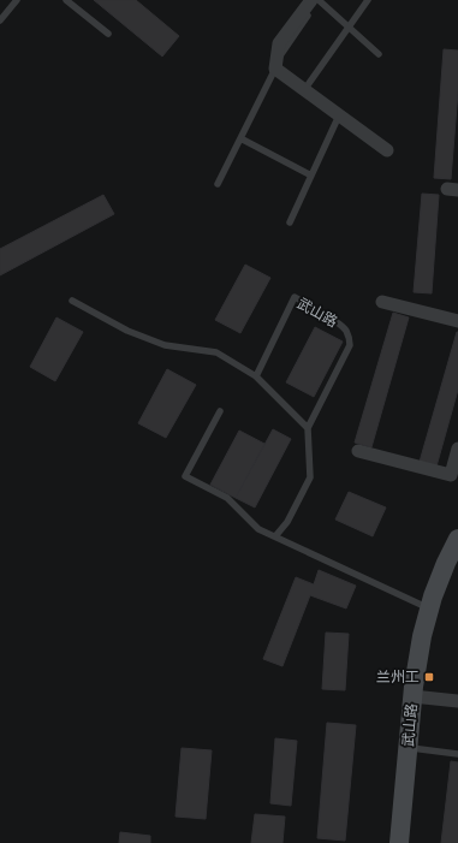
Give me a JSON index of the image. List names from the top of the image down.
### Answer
{
  "streets": {
    "main road": ["武山路"]
  },
  "places": {
    "transit": ["兰州工"]
  }
}
